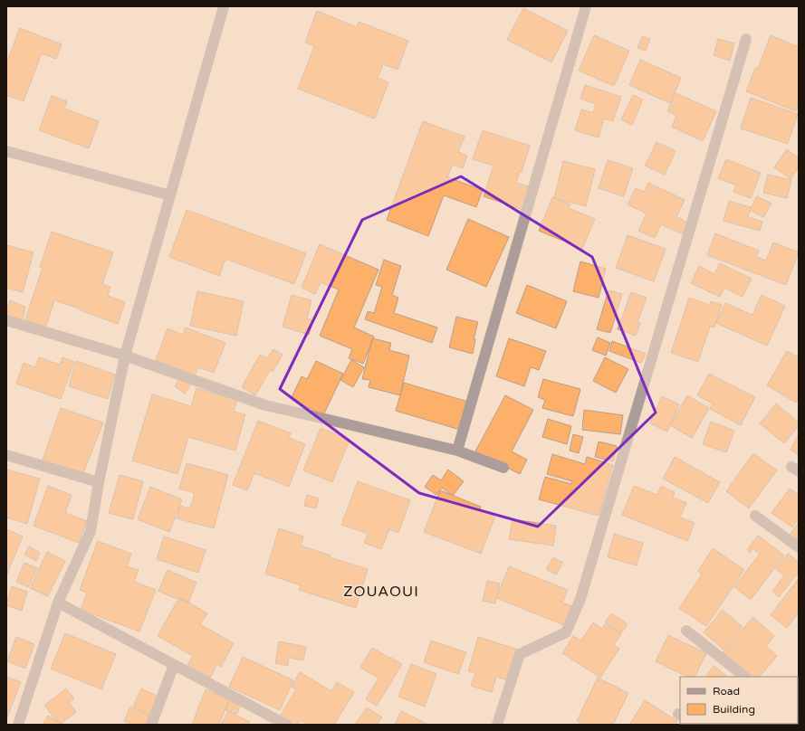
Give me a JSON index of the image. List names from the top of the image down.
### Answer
{
  "districts": ["ZOUAOUI"],
  "legend": ["Road", "Building"]
}
